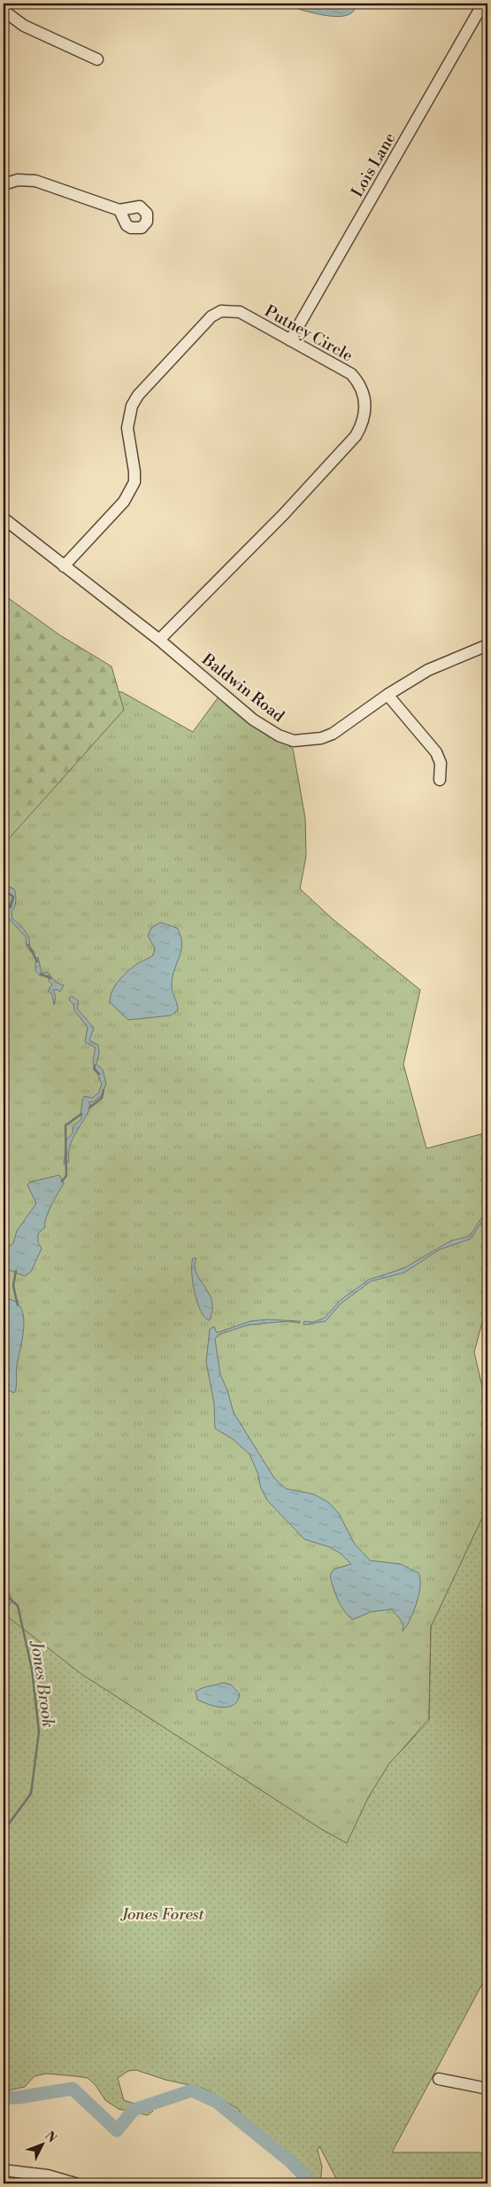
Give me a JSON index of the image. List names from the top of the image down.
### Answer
{
  "streets": {
    "street": ["Lois Lane", "Putney Circle", "Baldwin Road"]
  },
  "crossings": [
    ["Lois Lane", "Putney Circle"],
    ["Putney Circle", "Baldwin Road"]
  ],
  "water": ["Jones Brook"],
  "parks": ["Jones Forest"],
  "north": "top right"
}
